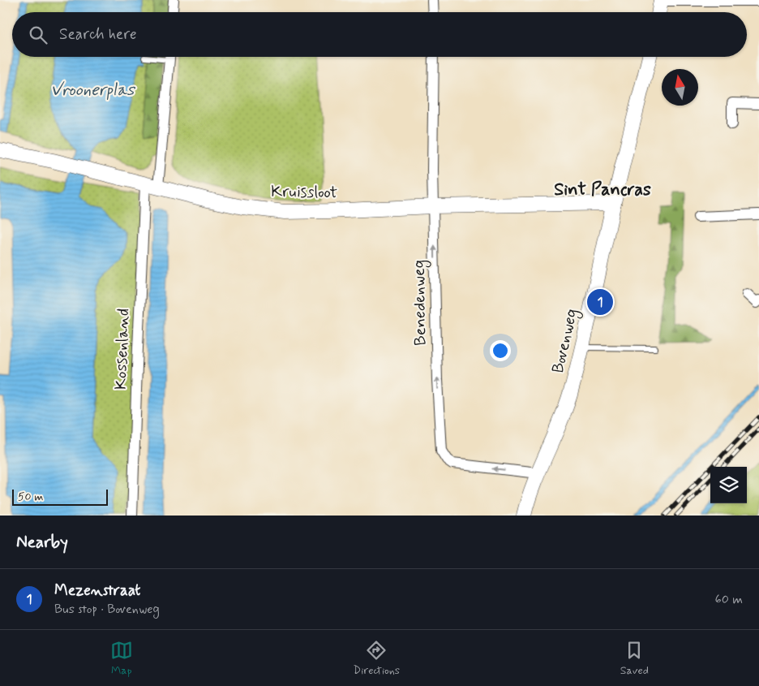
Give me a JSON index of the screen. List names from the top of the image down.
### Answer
{
  "streets": {
    "street": [
      "Kruissloot",
      "Benedenweg",
      "Bovenweg",
      "Kossenland"
    ]
  },
  "crossings": [
    ["Kruissloot", "Benedenweg"],
    ["Kruissloot", "Bovenweg"],
    ["Kruissloot", "Kossenland"],
    ["Benedenweg", "Bovenweg"]
  ],
  "one_way": ["Benedenweg"],
  "districts": ["Sint Pancras"],
  "water": ["Vroonerplas"],
  "scale_bar": "50 m",
  "north": "top",
  "page": {
    "search": "Search here",
    "pins": "1",
    "scale": "50 m",
    "heading": "Nearby",
    "list": [
      {
        "mark": "1",
        "name": "Mezenstraat",
        "note": "Bus stop · Bovenweg",
        "value": "60 m"
      }
    ],
    "nav": ["Map", "Directions", "Saved"]
  }
}
